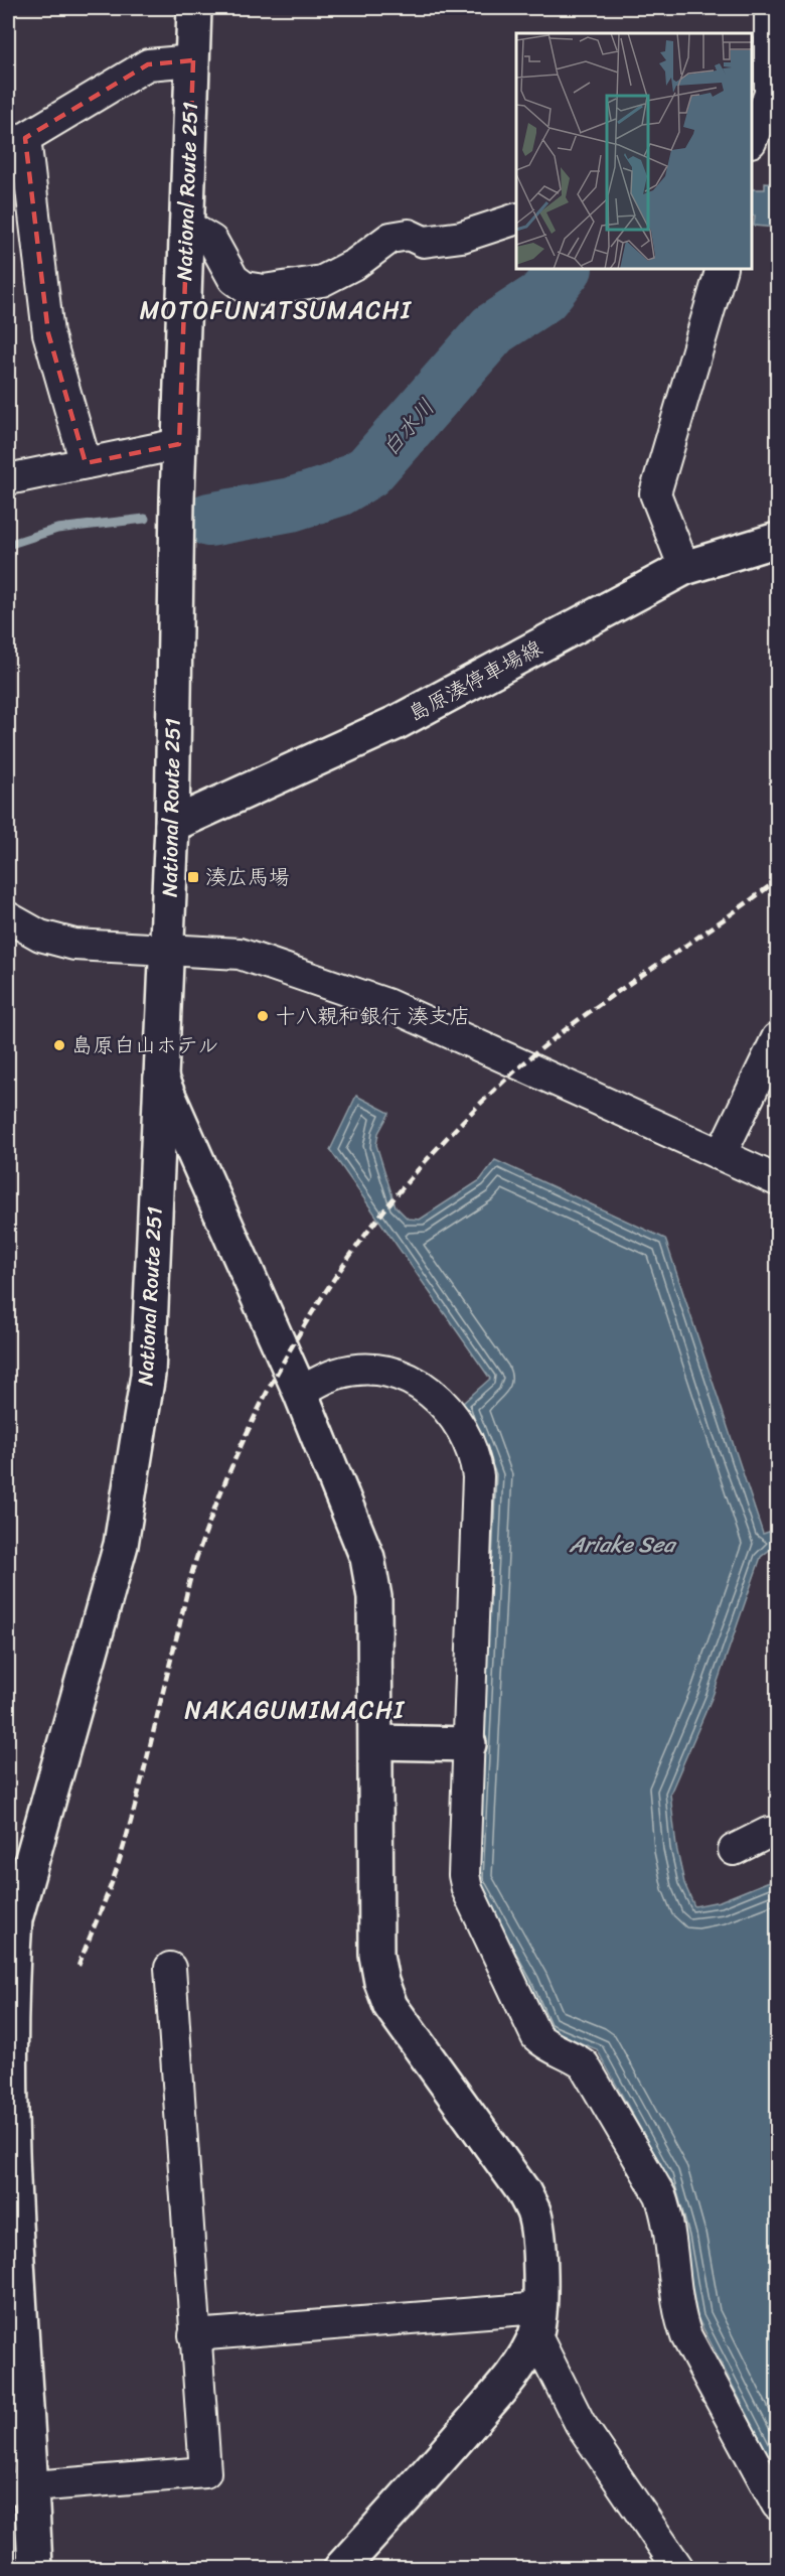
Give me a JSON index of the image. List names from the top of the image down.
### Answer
{
  "streets": {
    "main road": ["National Route 251", "島原湊停車場線"]
  },
  "crossings": [
    ["National Route 251", "島原湊停車場線"]
  ],
  "districts": ["MOTOFUNATSUMACHI", "NAKAGUMIMACHI"],
  "water": ["白水川", "Ariake Sea"],
  "places": {
    "transit": ["湊広馬場"],
    "other": ["十八親和銀行 湊支店", "島原白山ホテル"]
  }
}
